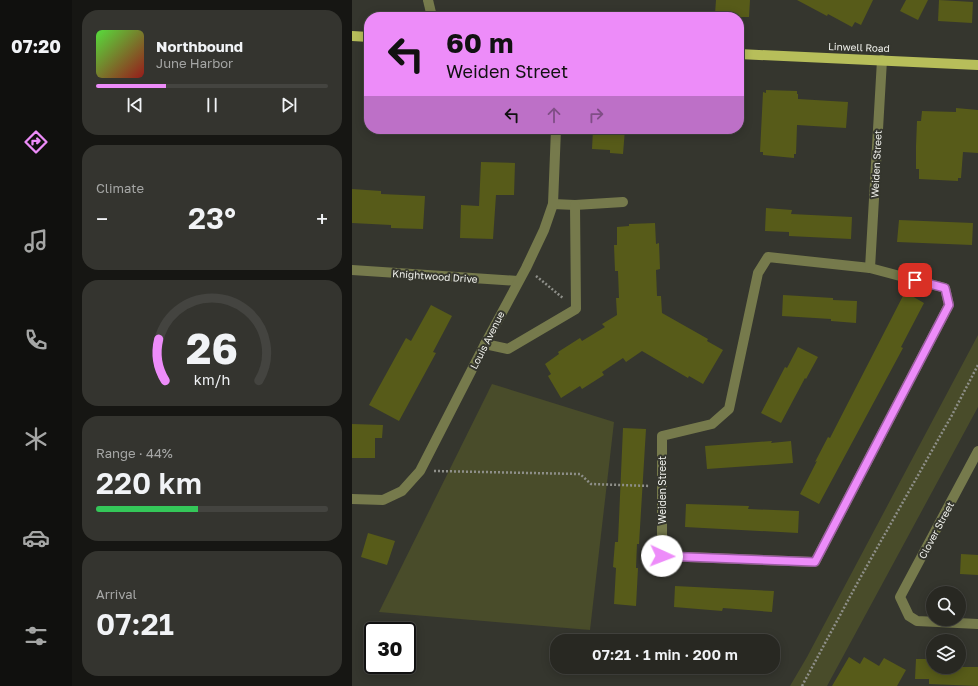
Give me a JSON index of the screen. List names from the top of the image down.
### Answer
{
  "streets": {
    "main road": ["Linwell Road"],
    "street": [
      "Weiden Street",
      "Knightwood Drive",
      "Louis Avenue",
      "Clover Street"
    ]
  },
  "crossings": [
    ["Linwell Road", "Weiden Street"],
    ["Knightwood Drive", "Louis Avenue"]
  ],
  "page": {
    "tabs": "07:20",
    "turn": ["60 m", "Weiden Street"],
    "song": ["Northbound", "June Harbor"],
    "tile": [
      "Climate",
      ["Range · 44%", "220 km"],
      ["Arrival", "07:21"]
    ],
    "heat": ["−", "23°", "+"],
    "limit": "30",
    "trip": "07:21 · 1 min · 200 m",
    "gauge": ["26", "km/h"]
  }
}
